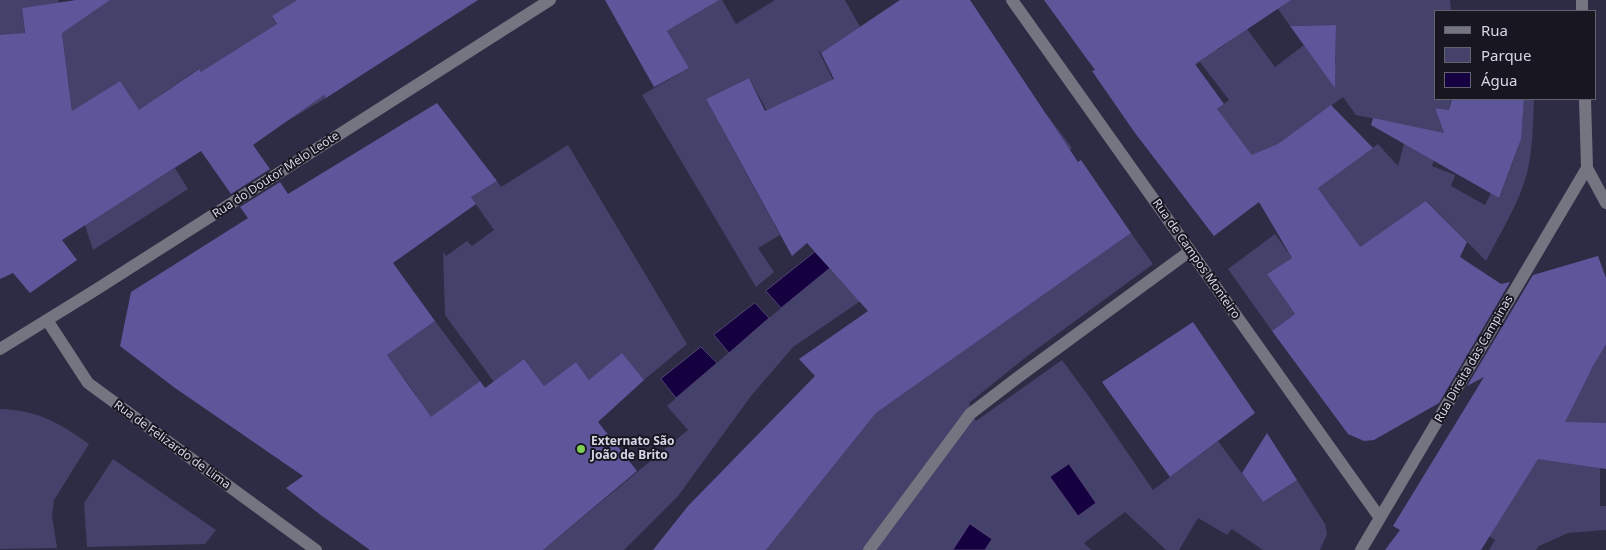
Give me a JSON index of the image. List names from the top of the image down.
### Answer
{
  "streets": {
    "street": [
      "Rua do Doutor Melo Leote",
      "Rua de Campos Monteiro",
      "Rua Direita das Campinas",
      "Rua de Felizardo de Lima"
    ]
  },
  "crossings": [
    ["Rua do Doutor Melo Leote", "Rua de Felizardo de Lima"],
    ["Rua de Campos Monteiro", "Rua Direita das Campinas"]
  ],
  "places": ["Externato São João de Brito"],
  "legend": ["Rua", "Parque", "Água"]
}
